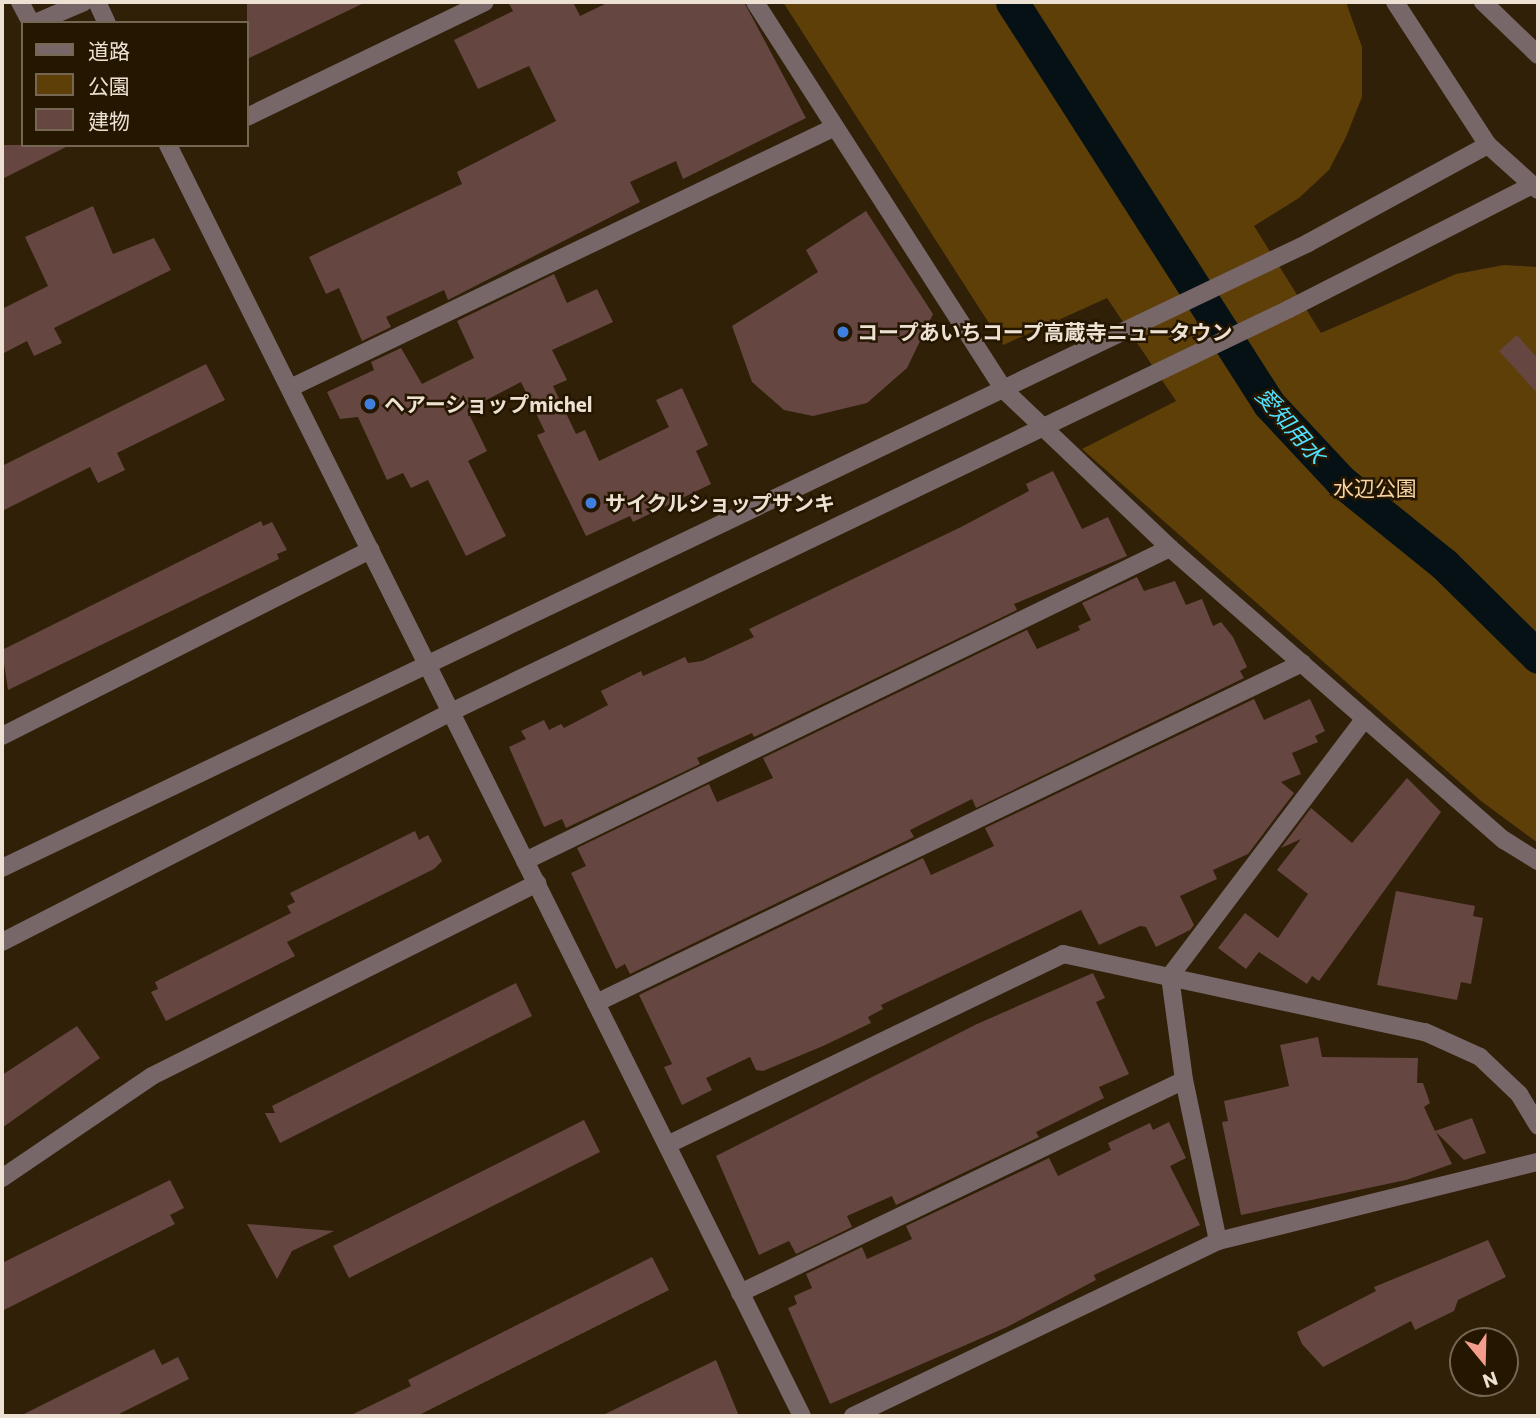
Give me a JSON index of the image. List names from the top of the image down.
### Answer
{
  "water": ["愛知用水"],
  "parks": ["水辺公園"],
  "places": ["コープあいちコープ高蔵寺ニュータウン", "ヘアーショップmichel", "サイクルショップサンキ"],
  "legend": ["道路", "公園", "建物"],
  "north": "bottom"
}
